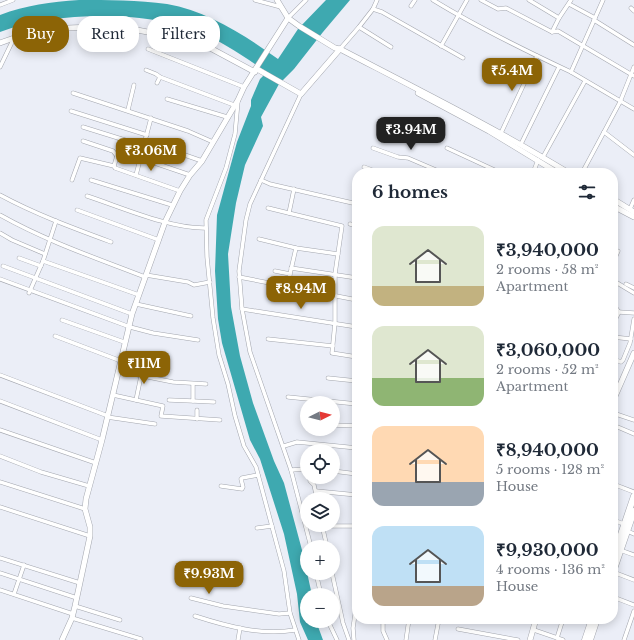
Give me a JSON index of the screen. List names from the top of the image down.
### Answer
{
  "north": "right",
  "page": {
    "chip": ["Buy", "Rent", "Filters"],
    "price": [
      "₹5.4M",
      "₹3.94M",
      "₹3.06M",
      "₹8.94M",
      "₹11M",
      "₹9.93M"
    ],
    "heading": "6 homes",
    "list": [
      {
        "name": "₹3,940,000",
        "note": "2 rooms · 58 m² · Apartment"
      },
      {
        "name": "₹3,060,000",
        "note": "2 rooms · 52 m² · Apartment"
      },
      {
        "name": "₹8,940,000",
        "note": "5 rooms · 128 m² · House"
      },
      {
        "name": "₹9,930,000",
        "note": "4 rooms · 136 m² · House"
      }
    ],
    "map_buttons": ["+", "−"]
  }
}
